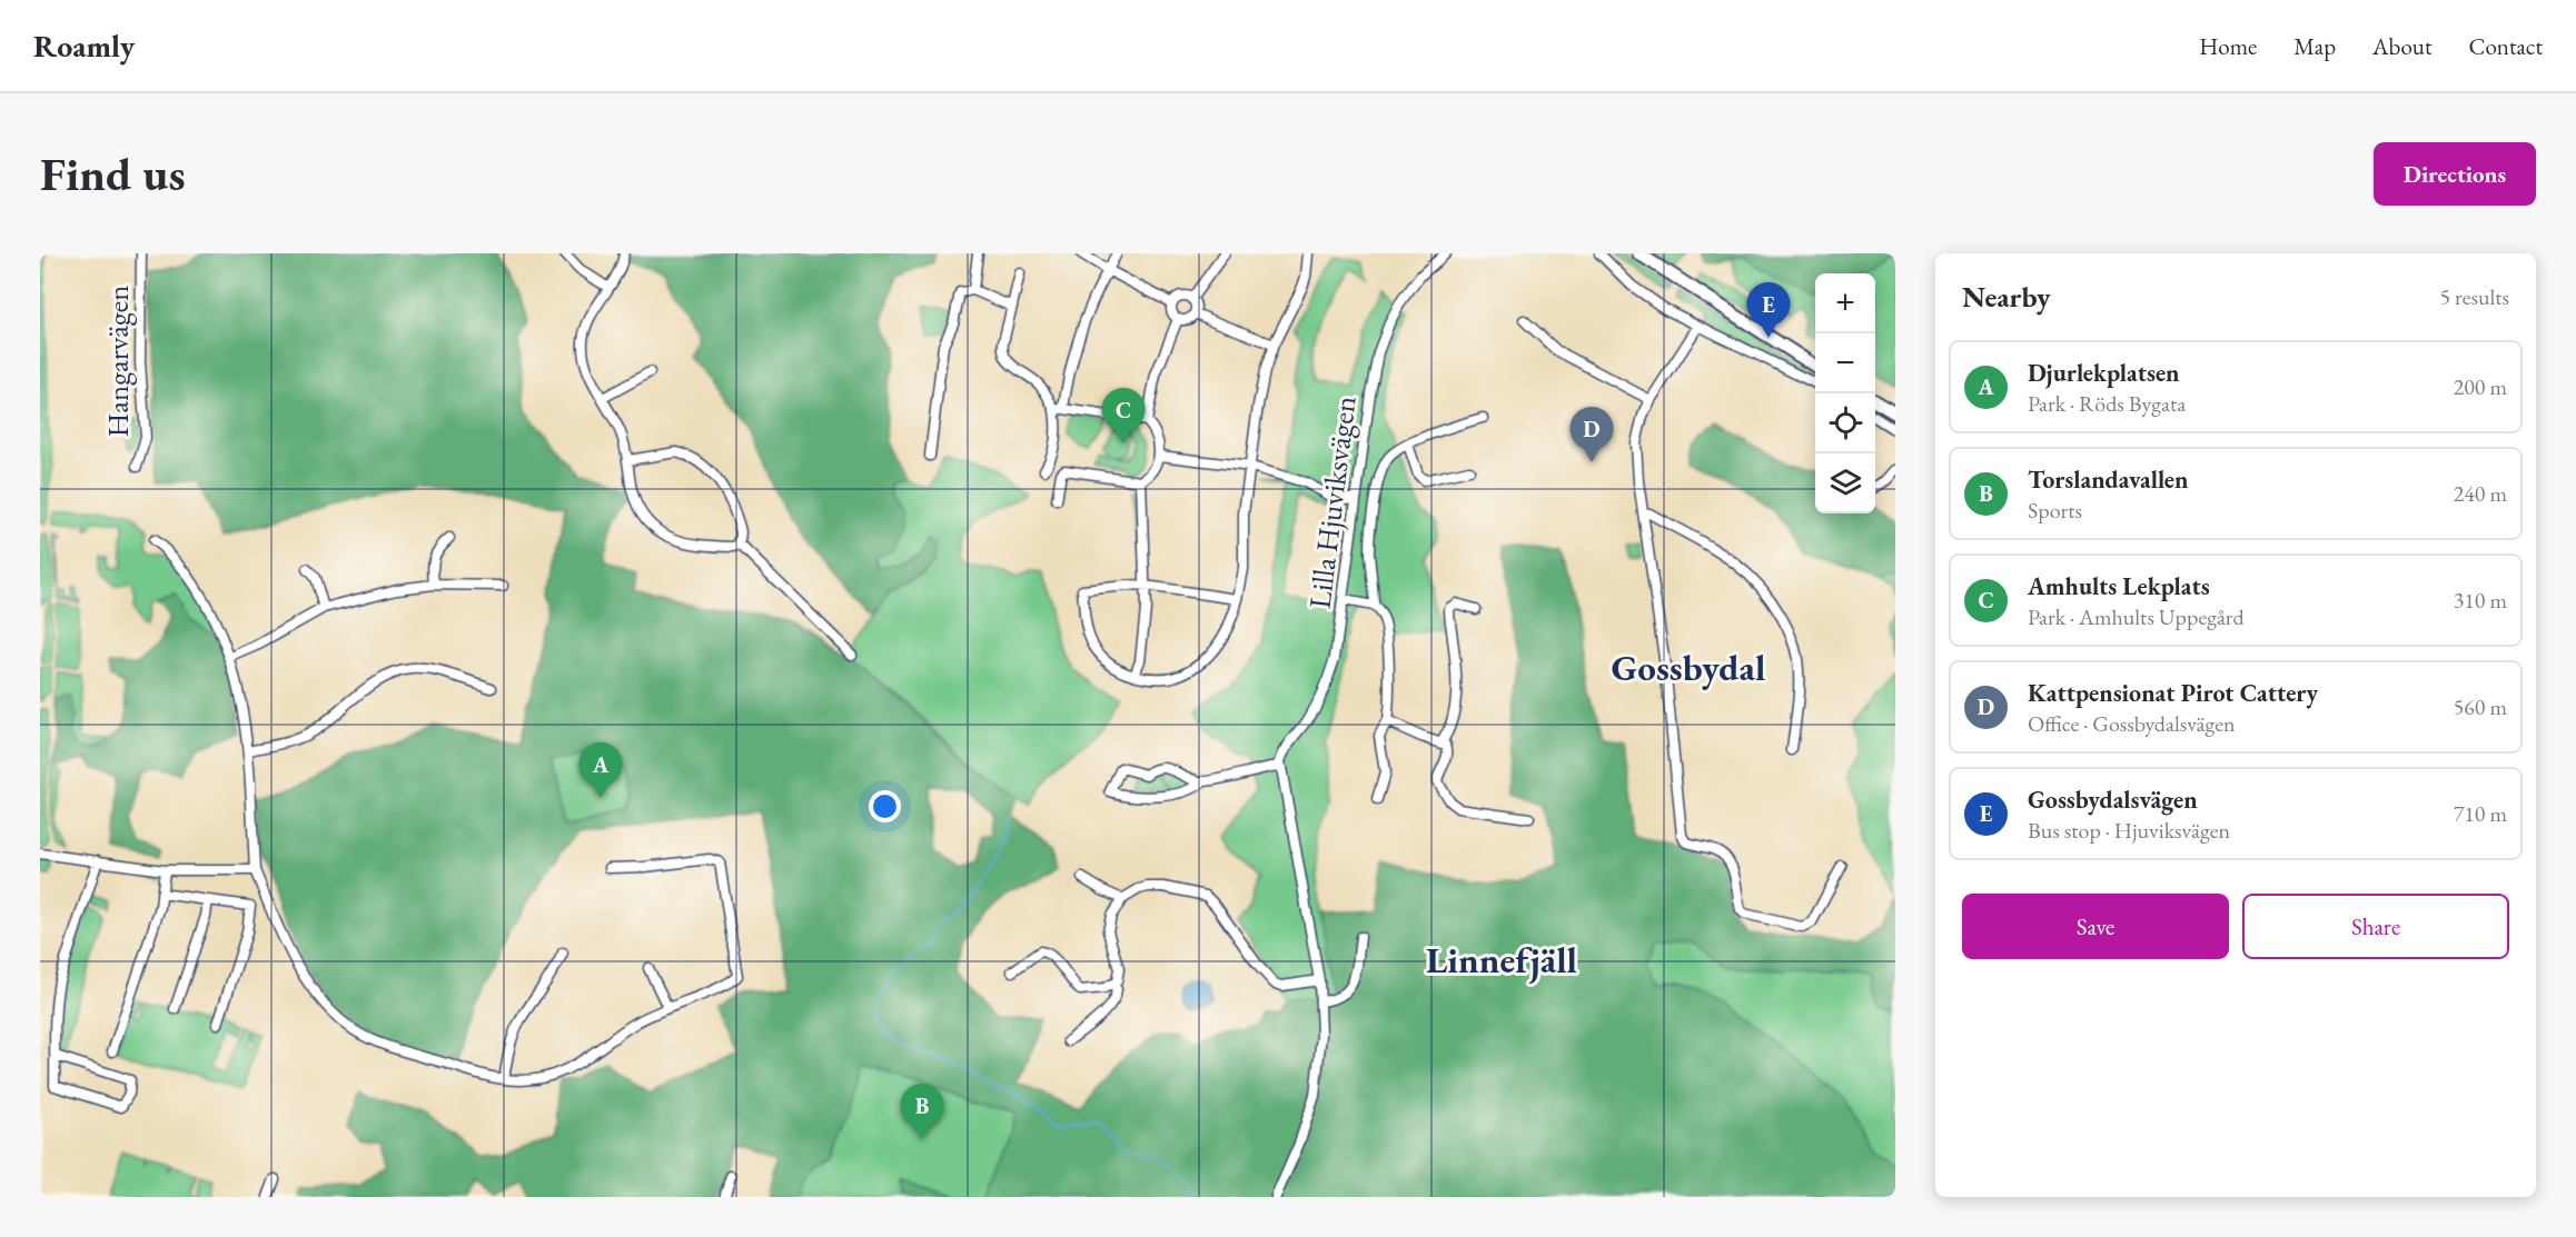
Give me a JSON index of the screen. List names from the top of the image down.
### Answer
{
  "streets": {
    "street": ["Hangarvägen", "Lilla Hjuviksvägen"]
  },
  "districts": ["Gossbydal", "Linnefjäll"],
  "page": {
    "header": "Roamly",
    "nav": [
      "Home",
      "Map",
      "About",
      "Contact"
    ],
    "buttons": [
      "Directions",
      ["Save", "Share"]
    ],
    "title": "Find us",
    "heading": ["Nearby", "5 results"],
    "map_buttons": ["+", "−"],
    "pins": [
      "E",
      "C",
      "D",
      "A",
      "B"
    ],
    "list": [
      {
        "mark": "A",
        "name": "Djurlekplatsen",
        "note": "Park · Röds Bygata",
        "value": "200 m"
      },
      {
        "mark": "B",
        "name": "Torslandavallen",
        "note": "Sports",
        "value": "240 m"
      },
      {
        "mark": "C",
        "name": "Amhults Lekplats",
        "note": "Park · Amhults Uppegård",
        "value": "310 m"
      },
      {
        "mark": "D",
        "name": "Kattpensionat Pirot Cattery",
        "note": "Office · Gossbydalsvägen",
        "value": "560 m"
      },
      {
        "mark": "E",
        "name": "Gossbydalsvägen",
        "note": "Bus stop · Hjuviksvägen",
        "value": "710 m"
      }
    ]
  }
}
